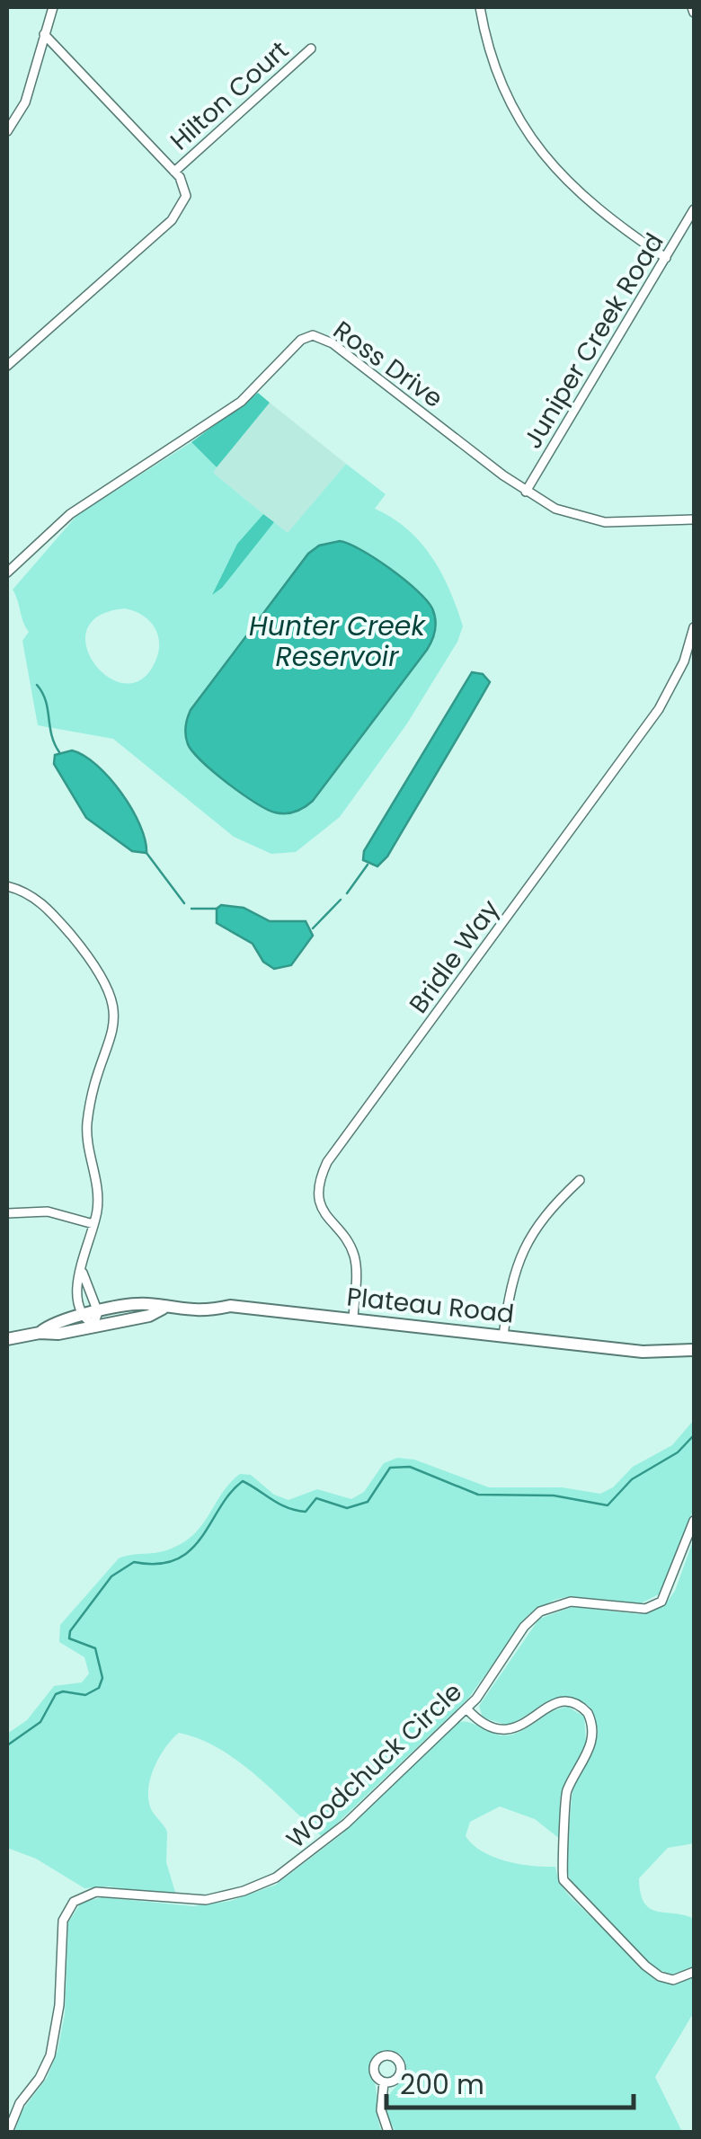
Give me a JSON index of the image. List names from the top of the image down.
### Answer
{
  "streets": {
    "street": [
      "Hilton Court",
      "Juniper Creek Road",
      "Ross Drive",
      "Bridle Way",
      "Plateau Road",
      "Woodchuck Circle"
    ]
  },
  "crossings": [
    ["Juniper Creek Road", "Ross Drive"],
    ["Bridle Way", "Plateau Road"]
  ],
  "water": ["Hunter Creek Reservoir"],
  "scale_bar": "200 m"
}
